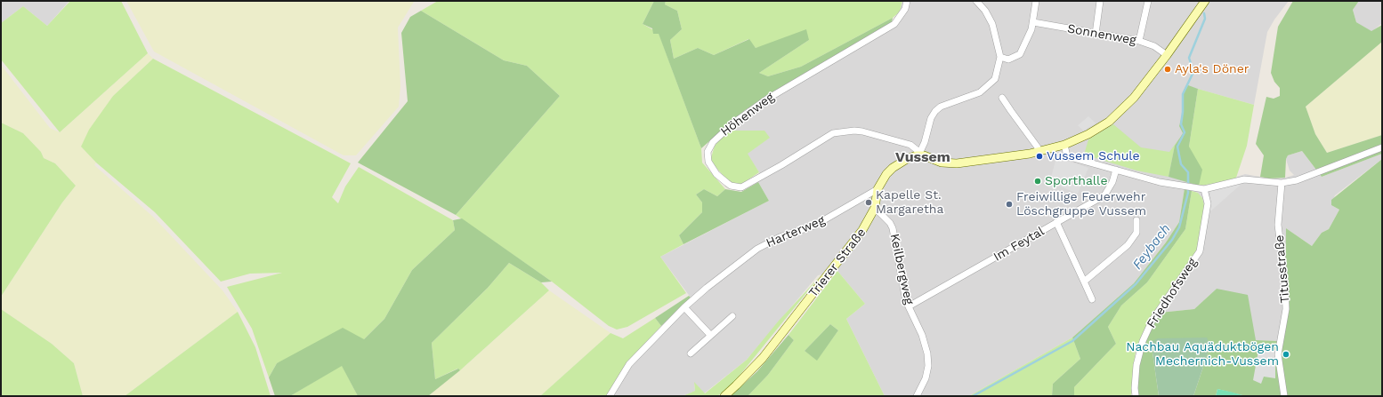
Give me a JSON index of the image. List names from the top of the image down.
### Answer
{
  "streets": {
    "main road": ["Trierer Straße"],
    "street": [
      "Sonnenweg",
      "Höhenweg",
      "Harterweg",
      "Im Feytal",
      "Keilbergweg",
      "Titusstraße",
      "Friedhofsweg"
    ]
  },
  "crossings": [
    ["Höhenweg", "Trierer Straße"],
    ["Harterweg", "Trierer Straße"],
    ["Im Feytal", "Keilbergweg"],
    ["Trierer Straße", "Keilbergweg"]
  ],
  "districts": ["Vussem"],
  "water": ["Feybach"],
  "places": [
    "Ayla's Döner",
    "Vussem Schule",
    "Sporthalle",
    "Kapelle St. Margaretha",
    "Freiwillige Feuerwehr Löschgruppe Vussem",
    "Nachbau Aquäduktbögen Mechernich-Vussem"
  ]
}
